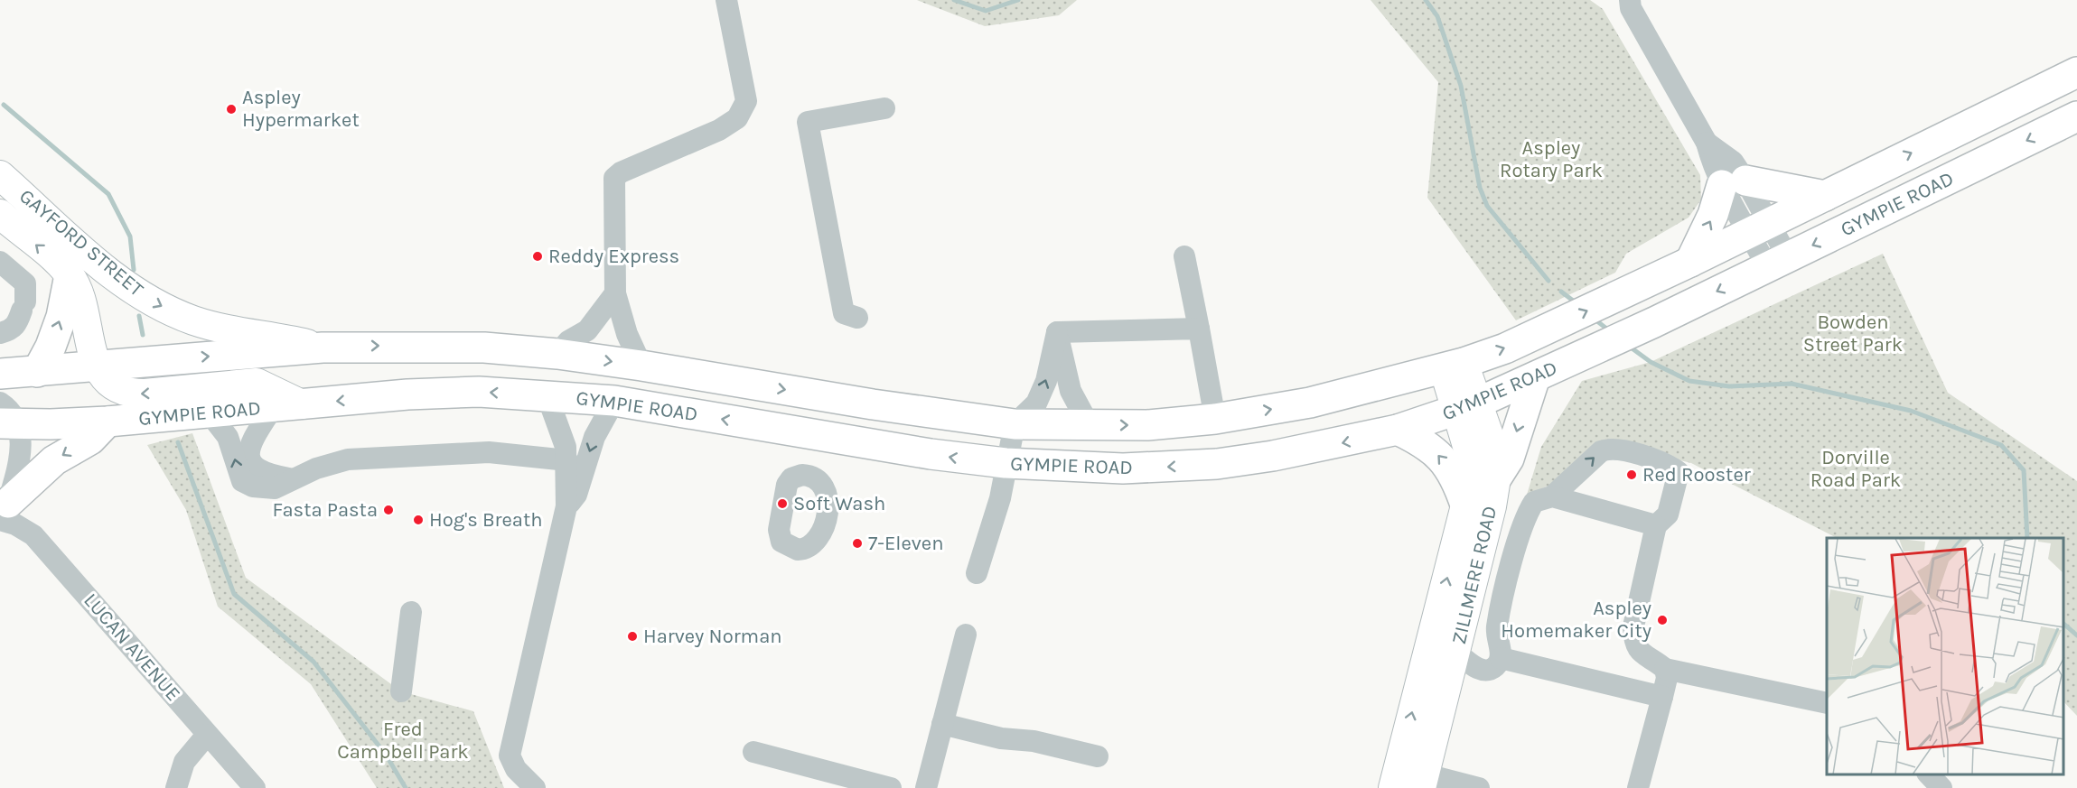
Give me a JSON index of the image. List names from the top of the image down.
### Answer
{
  "streets": {
    "highway": ["GYMPIE ROAD"],
    "main road": ["GAYFORD STREET", "ZILLMERE ROAD"],
    "street": ["LUCAN AVENUE"]
  },
  "crossings": [
    ["GYMPIE ROAD", "GAYFORD STREET"],
    ["GYMPIE ROAD", "ZILLMERE ROAD"]
  ],
  "parks": [
    "Aspley Rotary Park",
    "Bowden Street Park",
    "Dorville Road Park",
    "Fred Campbell Park"
  ],
  "places": [
    "Aspley Hypermarket",
    "Reddy Express",
    "Red Rooster",
    "Soft Wash",
    "Fasta Pasta",
    "Hog's Breath",
    "7-Eleven",
    "Aspley Homemaker City",
    "Harvey Norman"
  ]
}
